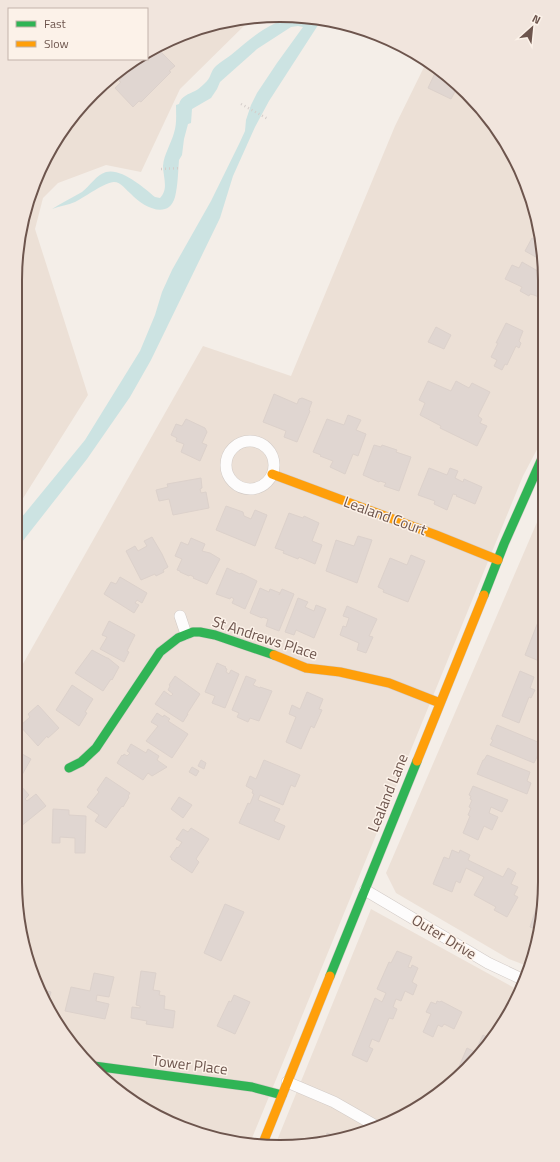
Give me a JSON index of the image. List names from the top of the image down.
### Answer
{
  "streets": {
    "street": [
      "Lealand Court",
      "St Andrews Place",
      "Lealand Lane",
      "Outer Drive",
      "Tower Place"
    ]
  },
  "crossings": [
    ["Lealand Court", "Lealand Lane"],
    ["St Andrews Place", "Lealand Lane"],
    ["Lealand Lane", "Outer Drive"],
    ["Lealand Lane", "Tower Place"]
  ],
  "legend": ["Fast", "Slow"],
  "north": "top right"
}
